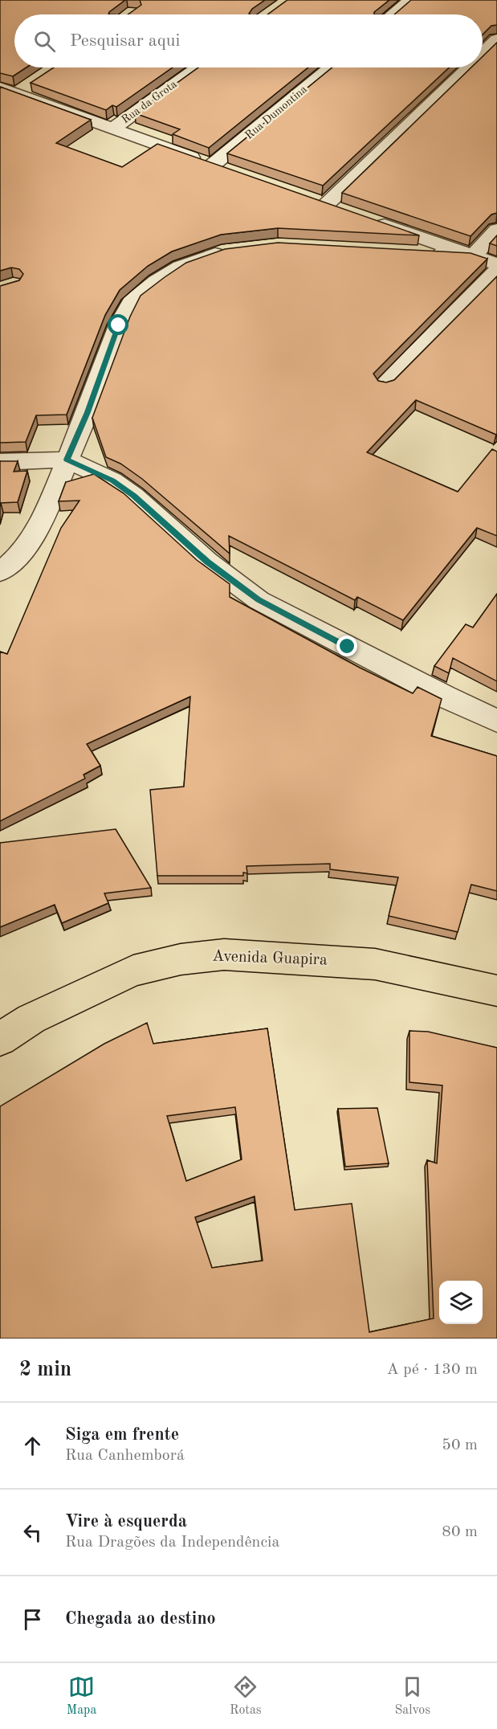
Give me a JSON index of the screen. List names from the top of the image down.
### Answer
{
  "streets": {
    "main road": ["Avenida Guapira"],
    "street": ["Rua da Grota", "Rua Dumontina"]
  },
  "page": {
    "search": "Pesquisar aqui",
    "heading": ["2 min", "A pé · 130 m"],
    "list": [
      ["Siga em frente", "Rua Canhemborá", "50 m"],
      ["Vire à esquerda", "Rua Dragões da Independência", "80 m"],
      "Chegada ao destino"
    ],
    "nav": ["Mapa", "Rotas", "Salvos"]
  }
}
